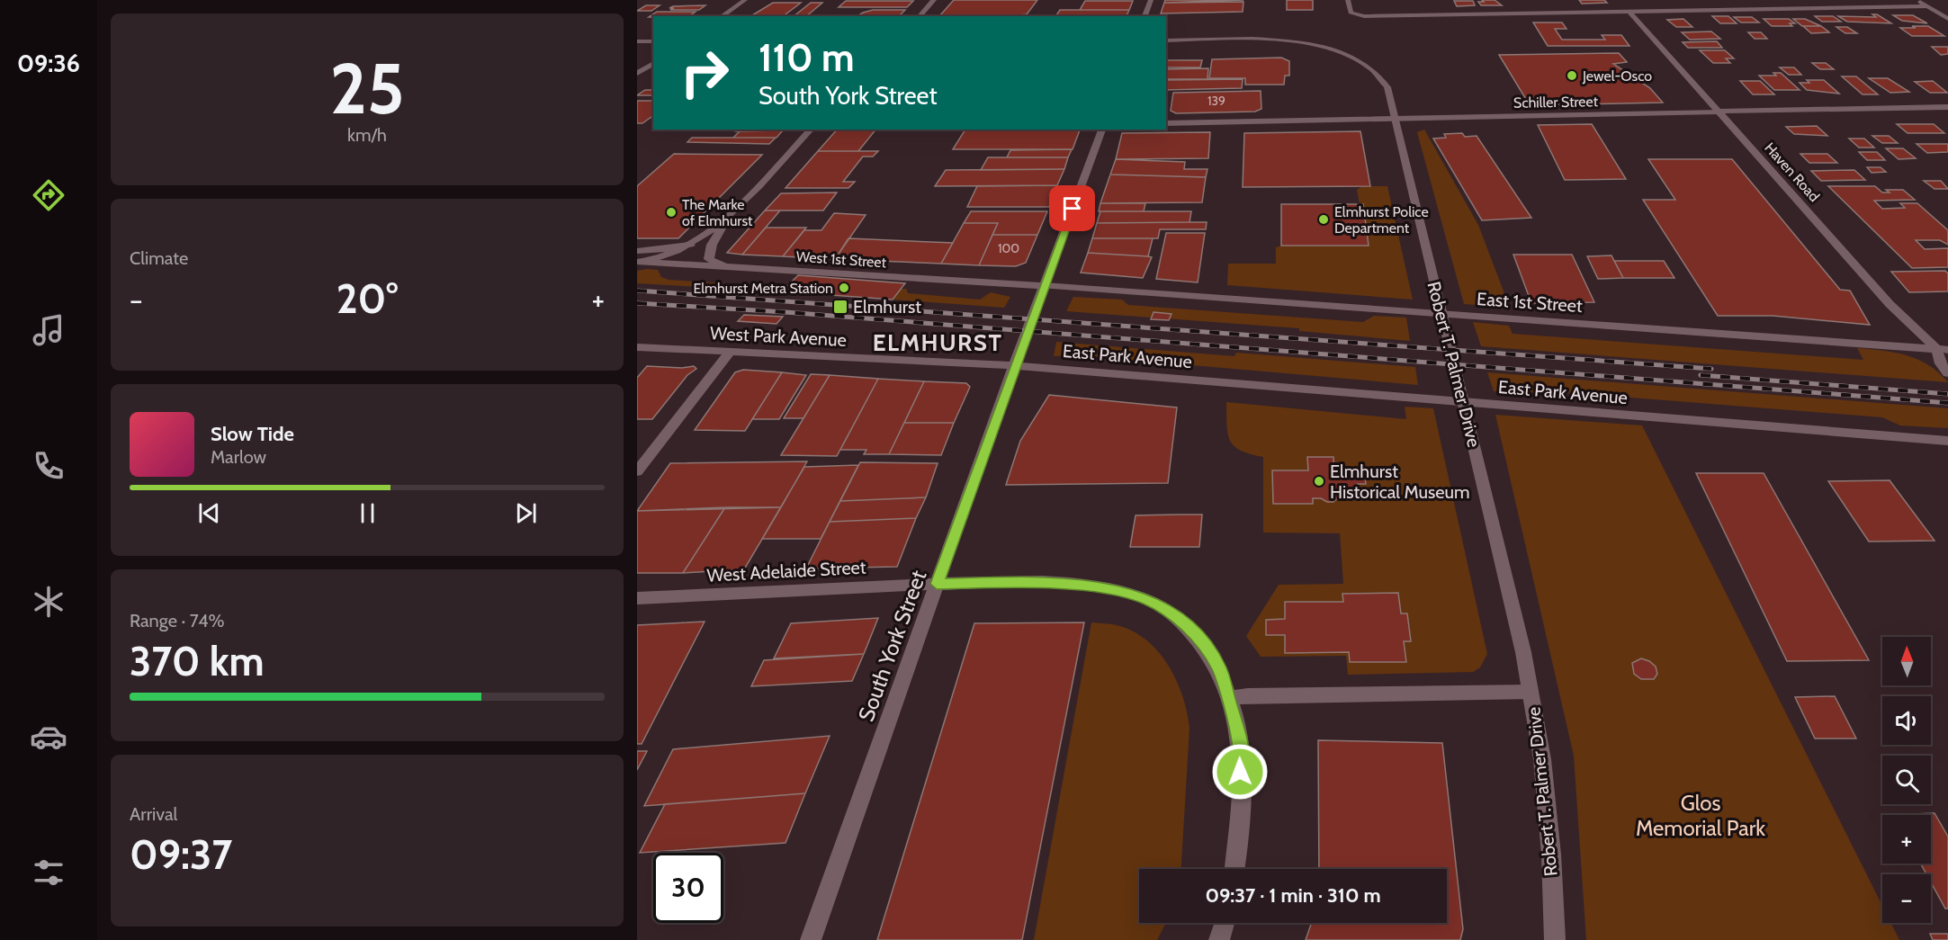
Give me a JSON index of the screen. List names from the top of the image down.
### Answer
{
  "streets": {
    "street": [
      "Schiller Street",
      "Haven Road",
      "West 1st Street",
      "East 1st Street",
      "West Park Avenue",
      "East Park Avenue",
      "Robert T. Palmer Drive",
      "West Adelaide Street",
      "South York Street"
    ]
  },
  "crossings": [
    ["Schiller Street", "Haven Road"],
    ["Schiller Street", "Robert T. Palmer Drive"],
    ["Haven Road", "East 1st Street"],
    ["West 1st Street", "East 1st Street"],
    ["West 1st Street", "South York Street"],
    ["East 1st Street", "South York Street"],
    ["West Park Avenue", "East Park Avenue"],
    ["West Park Avenue", "South York Street"],
    ["East Park Avenue", "South York Street"],
    ["West Adelaide Street", "South York Street"]
  ],
  "districts": ["ELMHURST"],
  "parks": ["Glos Memorial Park"],
  "places": {
    "other": [
      "Jewel-Osco",
      "The Marke of Elmhurst",
      "Elmhurst Police Department",
      "Elmhurst Metra Station",
      "Elmhurst Historical Museum"
    ],
    "transit": ["Elmhurst"]
  },
  "house_numbers": ["139", "100"],
  "north": "top",
  "page": {
    "tabs": "09:36",
    "tile": [
      ["25", "km/h"],
      "Climate",
      ["Range · 74%", "370 km"],
      ["Arrival", "09:37"]
    ],
    "turn": ["110 m", "South York Street"],
    "heat": ["−", "20°", "+"],
    "song": ["Slow Tide", "Marlow"],
    "map_buttons": ["+", "−"],
    "limit": "30",
    "trip": "09:37 · 1 min · 310 m"
  }
}
